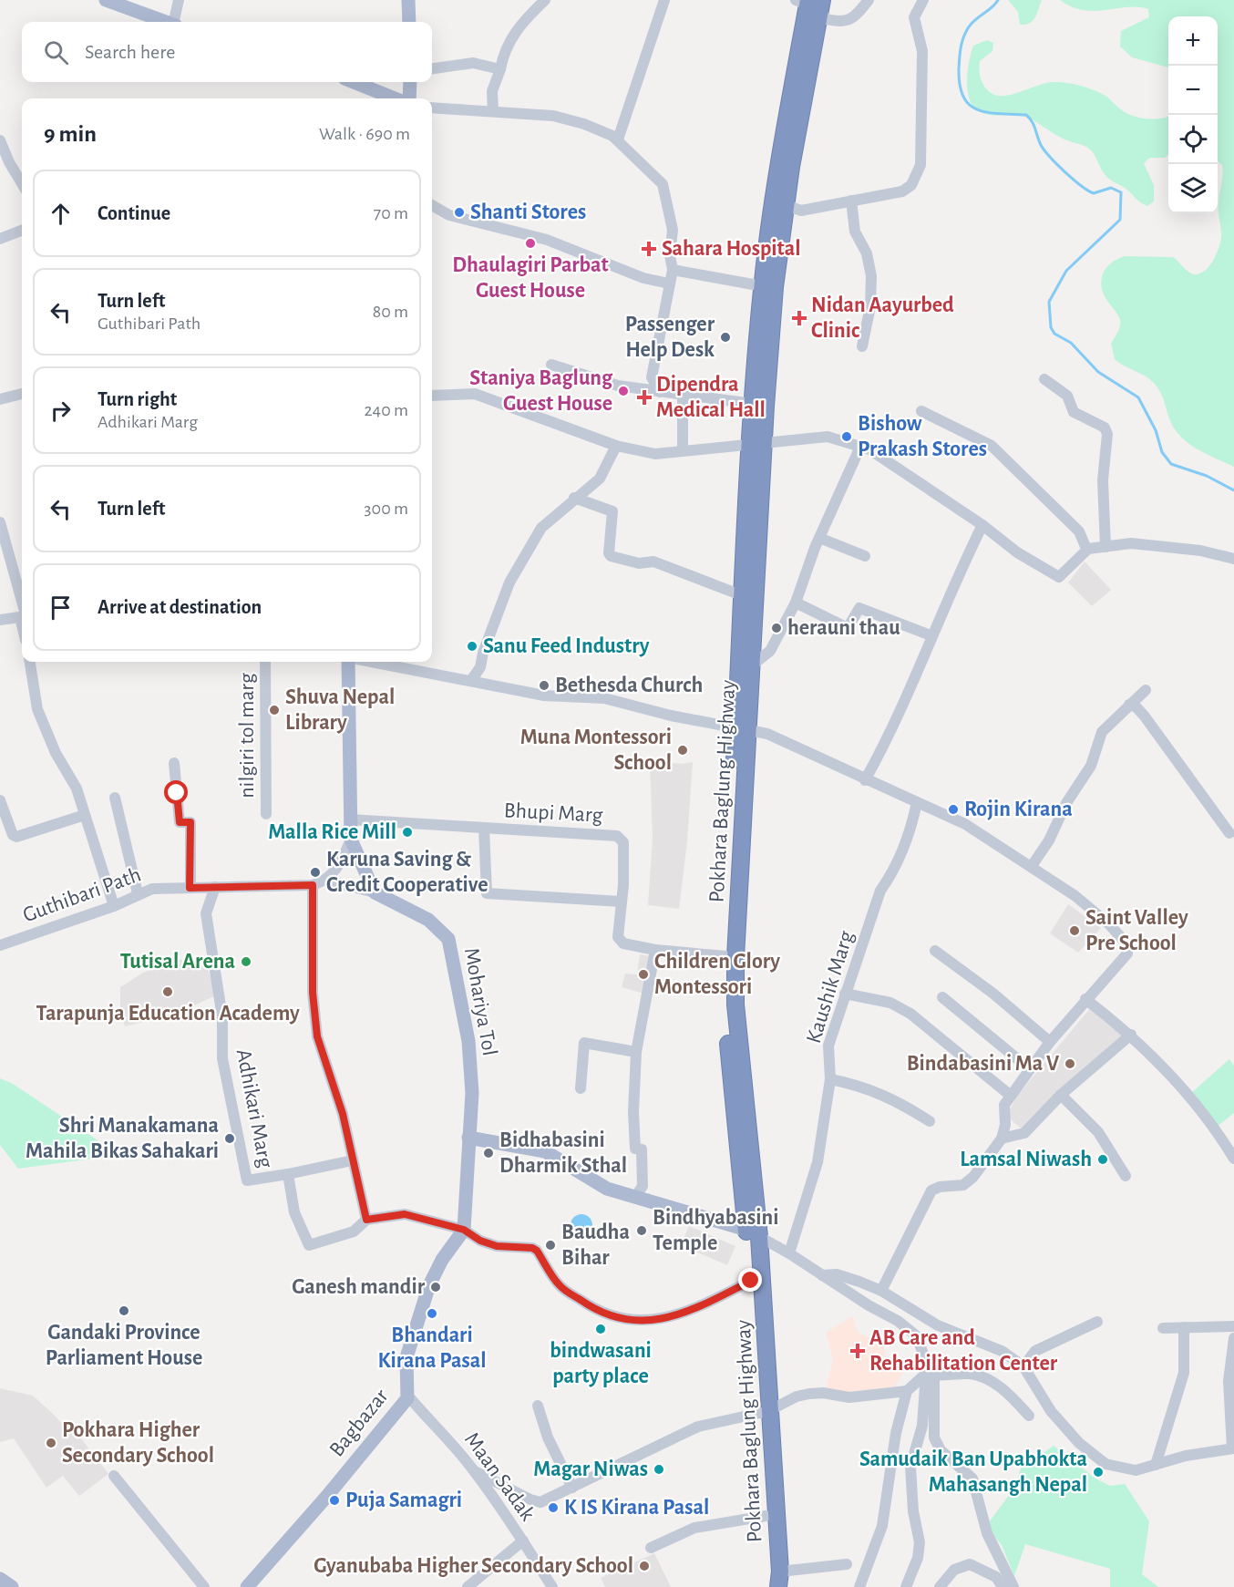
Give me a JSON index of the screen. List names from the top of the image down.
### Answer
{
  "streets": {
    "highway": ["Pokhara Baglung Highway"],
    "main road": ["Mohariya Tol", "Bagbazar"],
    "street": [
      "nilgiri tol marg",
      "Bhupi Marg",
      "Guthibari Path",
      "Kaushik Marg",
      "Adhikari Marg",
      "Maan Sadak"
    ]
  },
  "crossings": [
    ["Guthibari Path", "Adhikari Marg"],
    ["Mohariya Tol", "Bagbazar"],
    ["Bagbazar", "Maan Sadak"]
  ],
  "places": {
    "other": [
      "Shanti Stores",
      "Dhaulagiri Parbat Guest House",
      "Passenger Help Desk",
      "Staniya Baglung Guest House",
      "Bishow Prakash Stores",
      "herauni thau",
      "Sanu Feed Industry",
      "Bethesda Church",
      "Shuva Nepal Library",
      "Muna Montessori School",
      "Rojin Kirana",
      "Malla Rice Mill",
      "Karuna Saving & Credit Cooperative",
      "Saint Valley Pre School",
      "Tutisal Arena",
      "Children Glory Montessori",
      "Tarapunja Education Academy",
      "Bindabasini Ma V",
      "Shri Manakamana Mahila Bikas Sahakari",
      "Bidhabasini Dharmik Sthal",
      "Lamsal Niwash",
      "Bindhyabasini Temple",
      "Baudha Bihar",
      "Ganesh mandir",
      "Gandaki Province Parliament House",
      "Bhandari Kirana Pasal",
      "bindwasani party place",
      "Pokhara Higher Secondary School",
      "Magar Niwas",
      "Samudaik Ban Upabhokta Mahasangh Nepal",
      "Puja Samagri",
      "K IS Kirana Pasal",
      "Gyanubaba Higher Secondary School"
    ],
    "health": [
      "Sahara Hospital",
      "Nidan Aayurbed Clinic",
      "Dipendra Medical Hall",
      "AB Care and Rehabilitation Center"
    ]
  },
  "page": {
    "map_buttons": ["+", "−"],
    "search": "Search here",
    "heading": ["9 min", "Walk · 690 m"],
    "list": [
      ["Continue", "70 m"],
      ["Turn left", "Guthibari Path", "80 m"],
      ["Turn right", "Adhikari Marg", "240 m"],
      ["Turn left", "300 m"],
      "Arrive at destination"
    ]
  }
}
